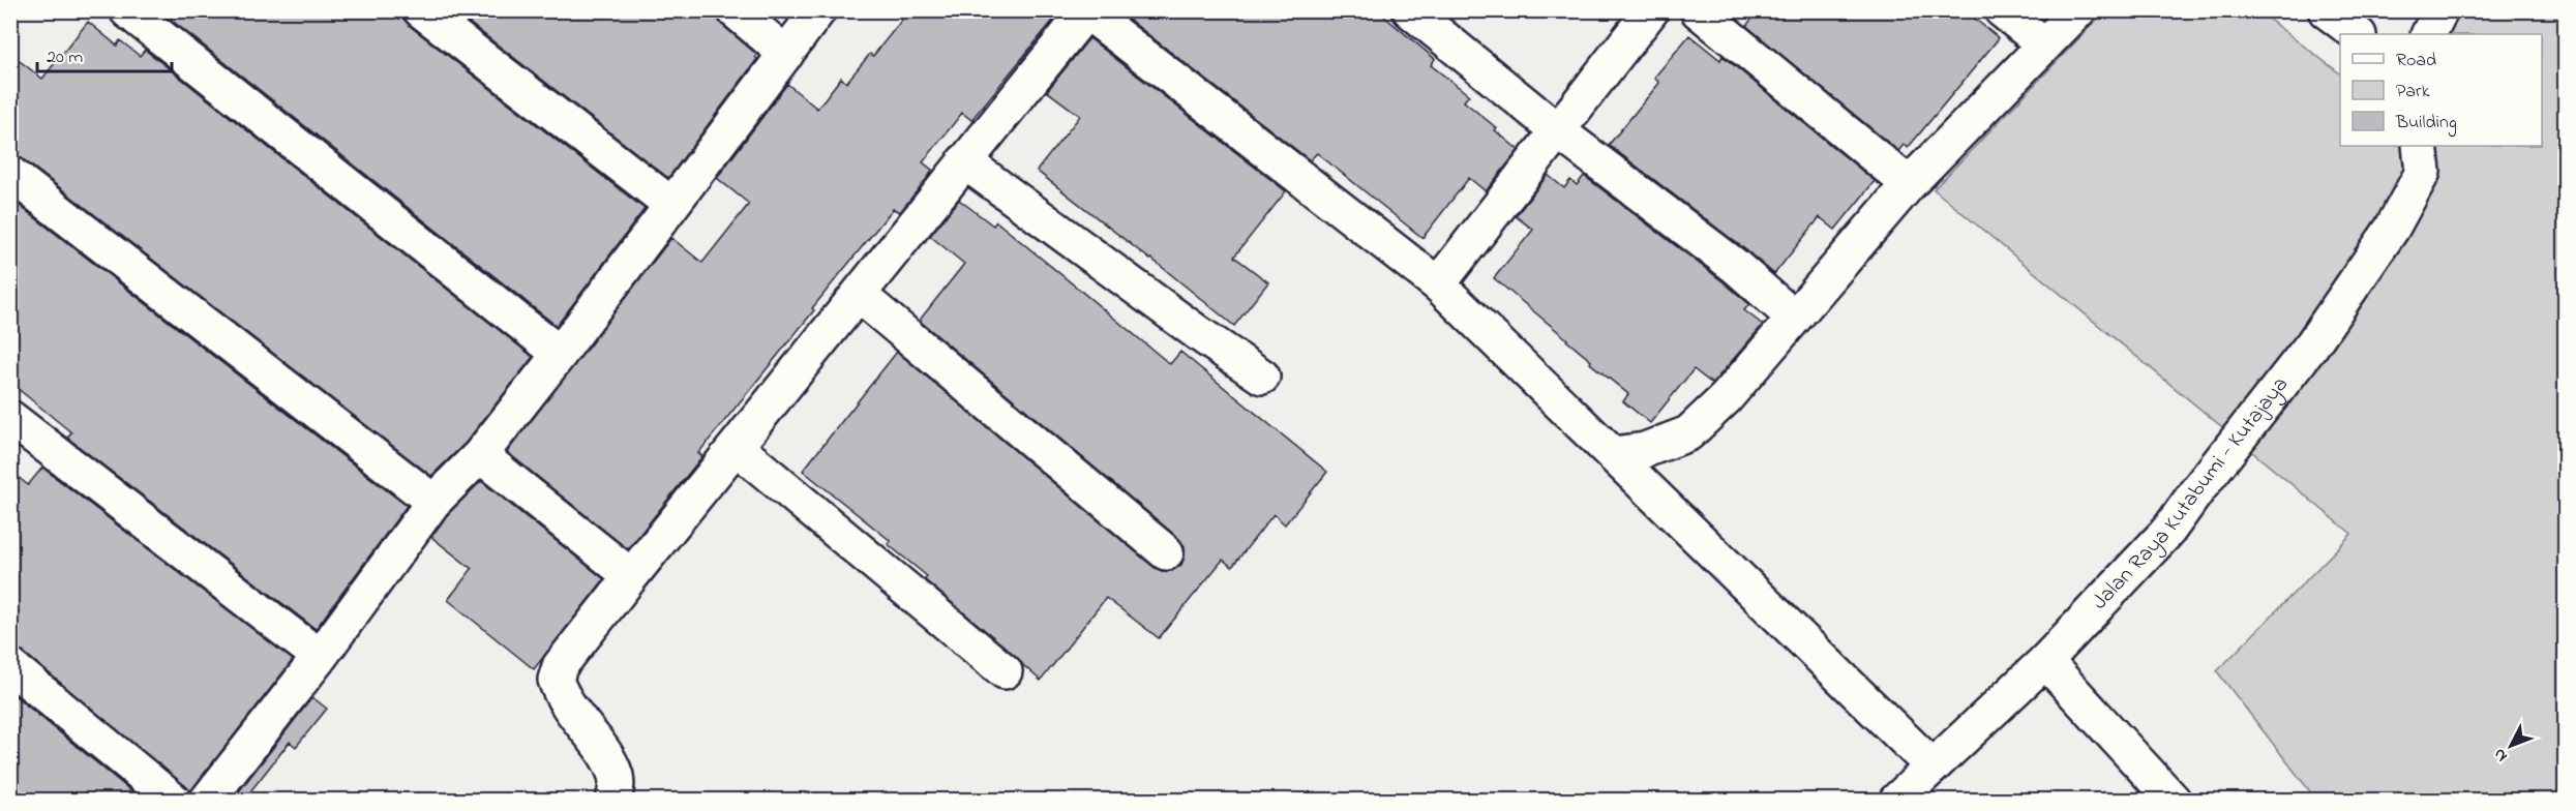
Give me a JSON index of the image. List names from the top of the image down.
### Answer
{
  "streets": {
    "street": ["Jalan Raya Kutabumi - Kutajaya"]
  },
  "legend": ["Road", "Park", "Building"],
  "scale_bar": "20 m",
  "north": "bottom left"
}
